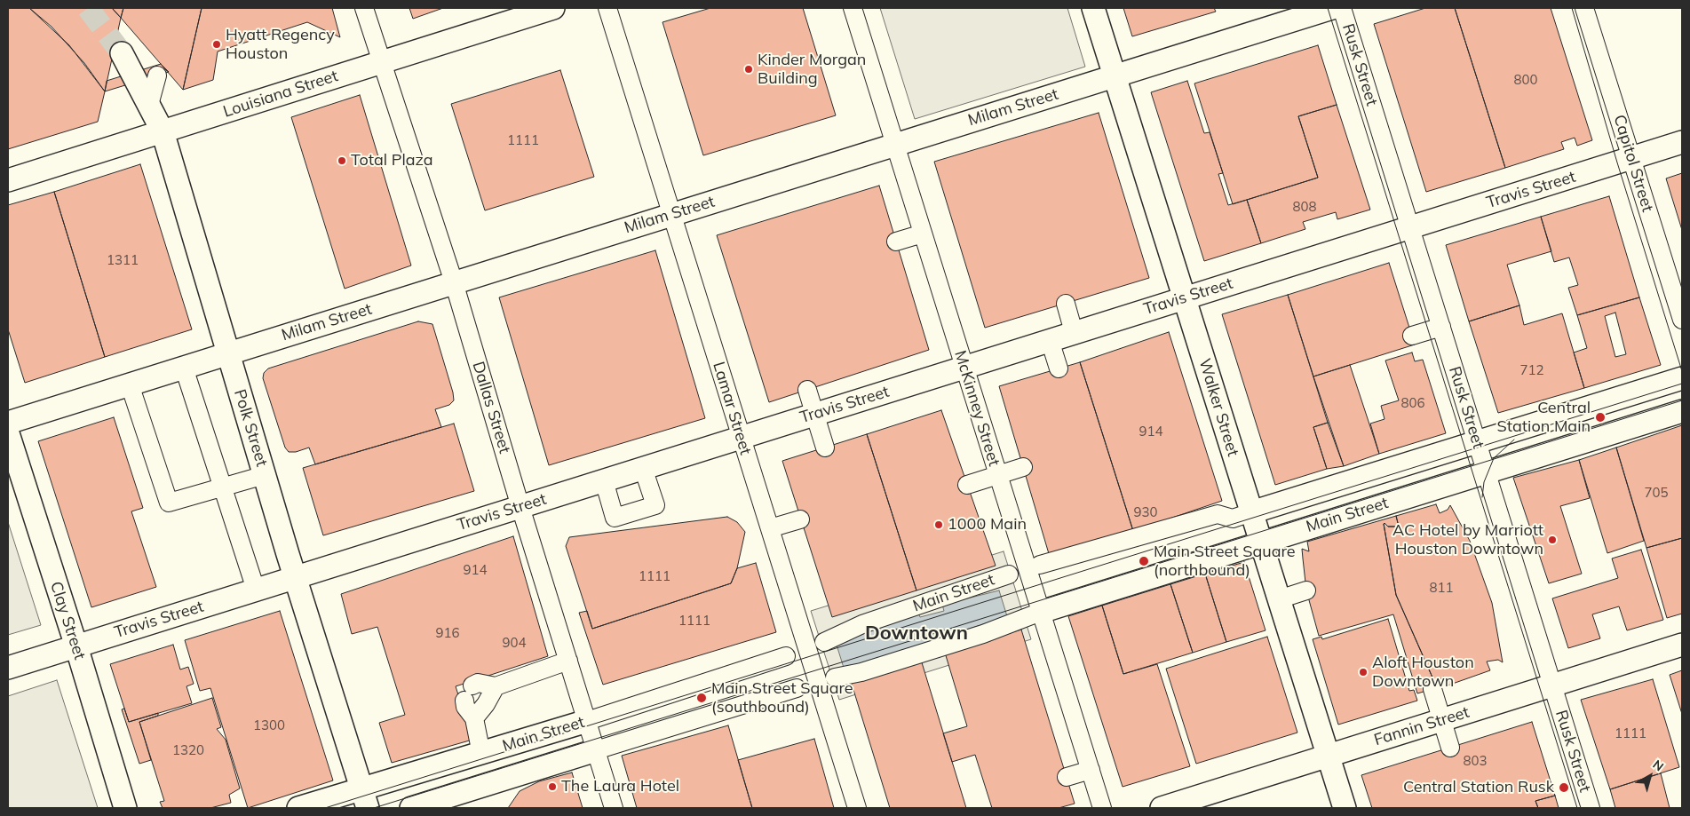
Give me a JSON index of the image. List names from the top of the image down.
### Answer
{
  "streets": {
    "main road": [
      "Louisiana Street",
      "Milam Street",
      "Travis Street",
      "Walker Street",
      "Polk Street",
      "Main Street",
      "Clay Street",
      "Fannin Street"
    ],
    "street": [
      "Rusk Street",
      "Capitol Street",
      "Dallas Street",
      "Lamar Street",
      "McKinney Street"
    ]
  },
  "crossings": [
    ["Rusk Street", "Travis Street"],
    ["Rusk Street", "Main Street"],
    ["Rusk Street", "Fannin Street"],
    ["Louisiana Street", "Dallas Street"],
    ["Louisiana Street", "Polk Street"],
    ["Milam Street", "Dallas Street"],
    ["Milam Street", "Walker Street"],
    ["Milam Street", "Lamar Street"],
    ["Milam Street", "McKinney Street"],
    ["Milam Street", "Polk Street"],
    ["Capitol Street", "Travis Street"],
    ["Travis Street", "Dallas Street"],
    ["Travis Street", "Walker Street"],
    ["Travis Street", "Lamar Street"],
    ["Travis Street", "McKinney Street"],
    ["Travis Street", "Polk Street"],
    ["Travis Street", "Clay Street"],
    ["Dallas Street", "Main Street"],
    ["Walker Street", "Main Street"],
    ["Walker Street", "Fannin Street"],
    ["McKinney Street", "Main Street"],
    ["Polk Street", "Main Street"]
  ],
  "districts": ["Downtown"],
  "places": [
    "Hyatt Regency Houston",
    "Kinder Morgan Building",
    "Total Plaza",
    "Central Station Main",
    "1000 Main",
    "AC Hotel by Marriott Houston Downtown",
    "Main Street Square (northbound)",
    "Aloft Houston Downtown",
    "Main Street Square (southbound)",
    "The Laura Hotel",
    "Central Station Rusk"
  ],
  "house_numbers": [
    "800",
    "1111",
    "808",
    "1311",
    "712",
    "806",
    "914",
    "705",
    "930",
    "914",
    "1111",
    "811",
    "1111",
    "916",
    "904",
    "1300",
    "1111",
    "1320",
    "803"
  ],
  "north": "top right"
}
